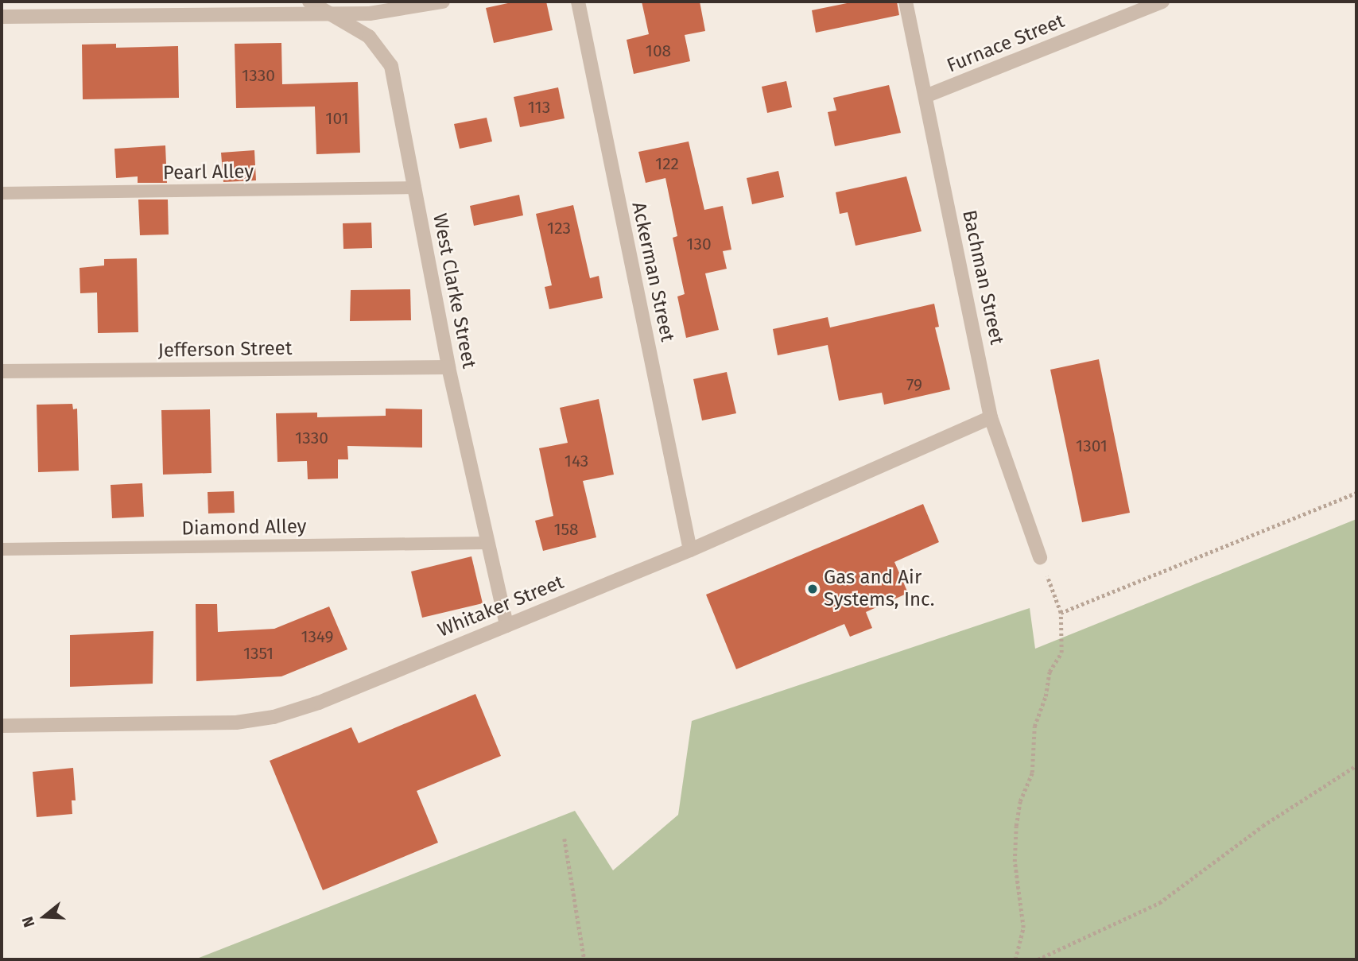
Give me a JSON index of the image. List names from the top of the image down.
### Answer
{
  "streets": {
    "street": [
      "Furnace Street",
      "Ackerman Street",
      "Bachman Street",
      "West Clarke Street",
      "Jefferson Street",
      "Whitaker Street"
    ],
    "lane": ["Pearl Alley", "Diamond Alley"]
  },
  "crossings": [
    ["Furnace Street", "Bachman Street"],
    ["Pearl Alley", "West Clarke Street"],
    ["Ackerman Street", "Whitaker Street"],
    ["Bachman Street", "Whitaker Street"],
    ["West Clarke Street", "Jefferson Street"],
    ["West Clarke Street", "Diamond Alley"],
    ["West Clarke Street", "Whitaker Street"]
  ],
  "places": ["Gas and Air Systems, Inc."],
  "house_numbers": [
    "108",
    "1330",
    "113",
    "101",
    "122",
    "123",
    "130",
    "79",
    "1330",
    "1301",
    "143",
    "158",
    "1349",
    "1351"
  ],
  "north": "left"
}
